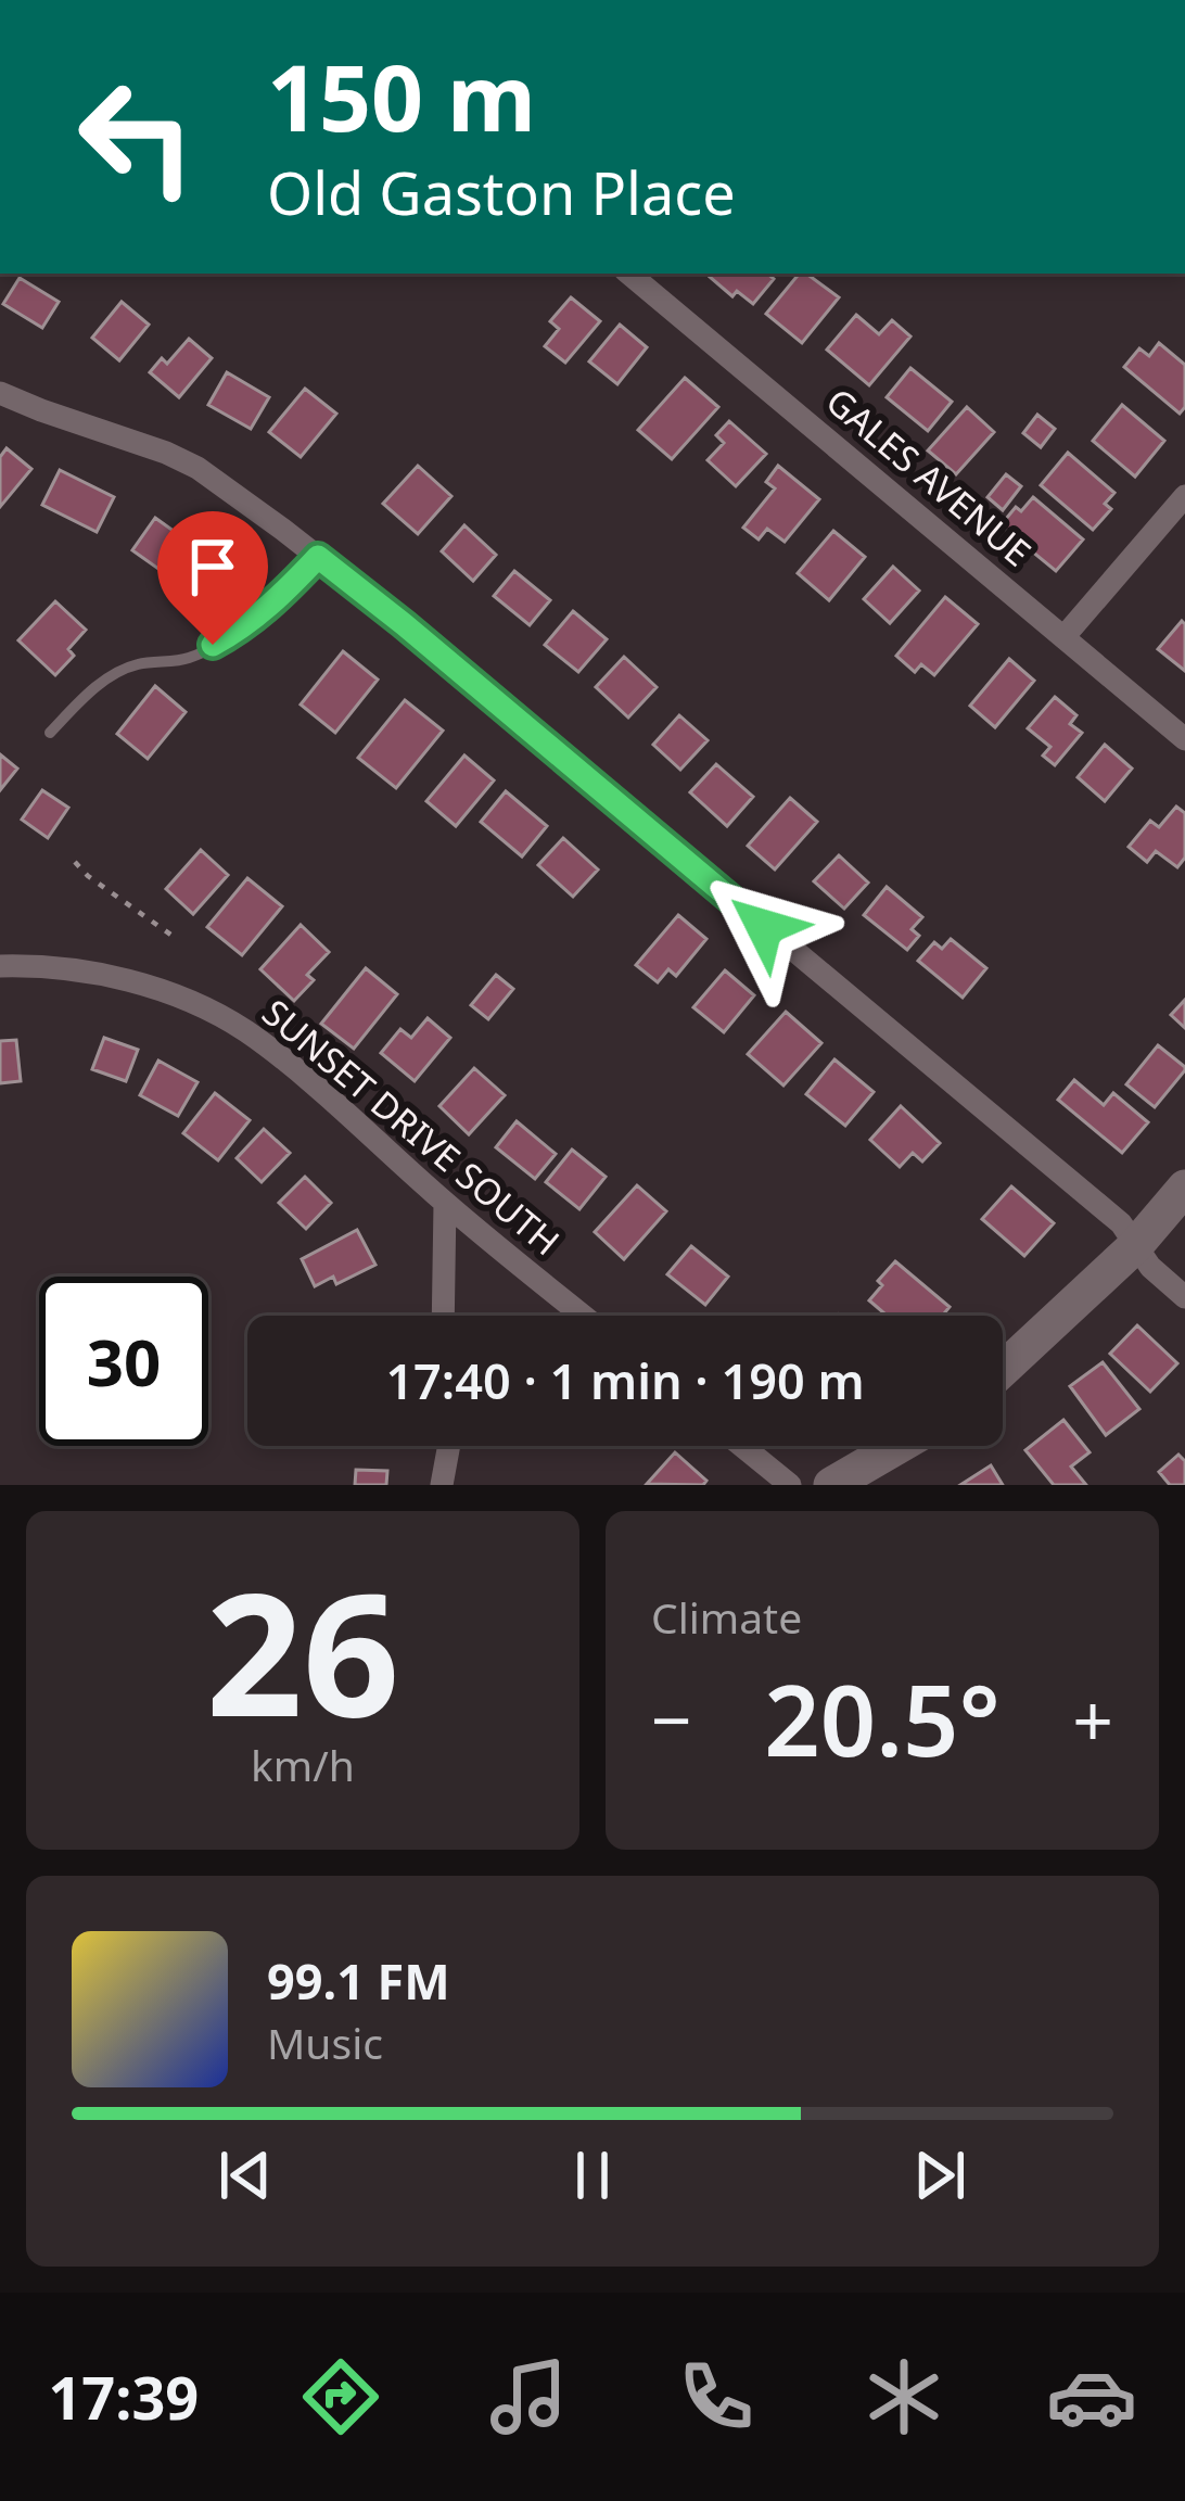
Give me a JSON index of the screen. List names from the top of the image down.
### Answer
{
  "streets": {
    "street": ["GALES AVENUE", "SUNSET DRIVE SOUTH"]
  },
  "page": {
    "turn": ["150 m", "Old Gaston Place"],
    "limit": "30",
    "trip": "17:40 · 1 min · 190 m",
    "tile": [
      ["26", "km/h"],
      "Climate"
    ],
    "heat": ["−", "20.5°", "+"],
    "song": ["99.1 FM", "Music"],
    "tabs": "17:39"
  }
}
